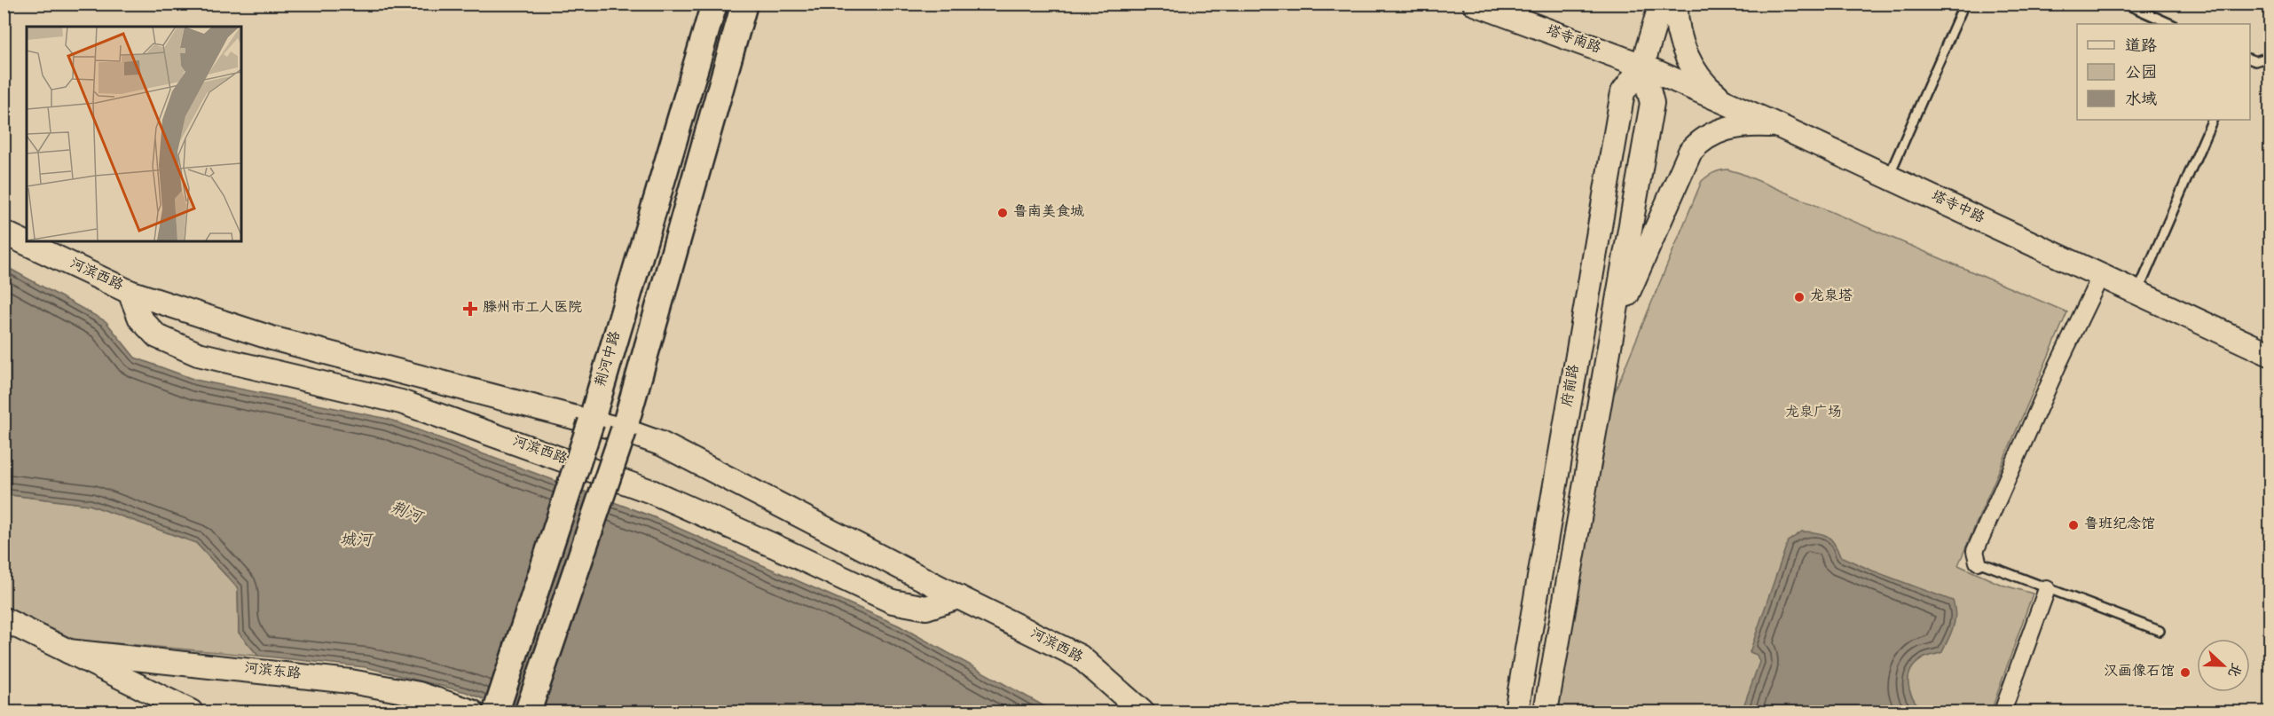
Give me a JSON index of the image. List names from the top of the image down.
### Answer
{
  "streets": {
    "main road": ["荆河中路"],
    "street": [
      "塔寺南路",
      "塔寺中路",
      "河滨西路",
      "府前路",
      "河滨东路"
    ]
  },
  "crossings": [
    ["塔寺南路", "塔寺中路"],
    ["塔寺南路", "府前路"],
    ["塔寺中路", "府前路"],
    ["河滨西路", "荆河中路"]
  ],
  "water": ["荆河", "城河"],
  "parks": ["龙泉广场"],
  "places": {
    "other": [
      "鲁南美食城",
      "龙泉塔",
      "鲁班纪念馆",
      "汉画像石馆"
    ],
    "health": ["滕州市工人医院"]
  },
  "legend": ["道路", "公园", "水域"],
  "north": "right"
}
